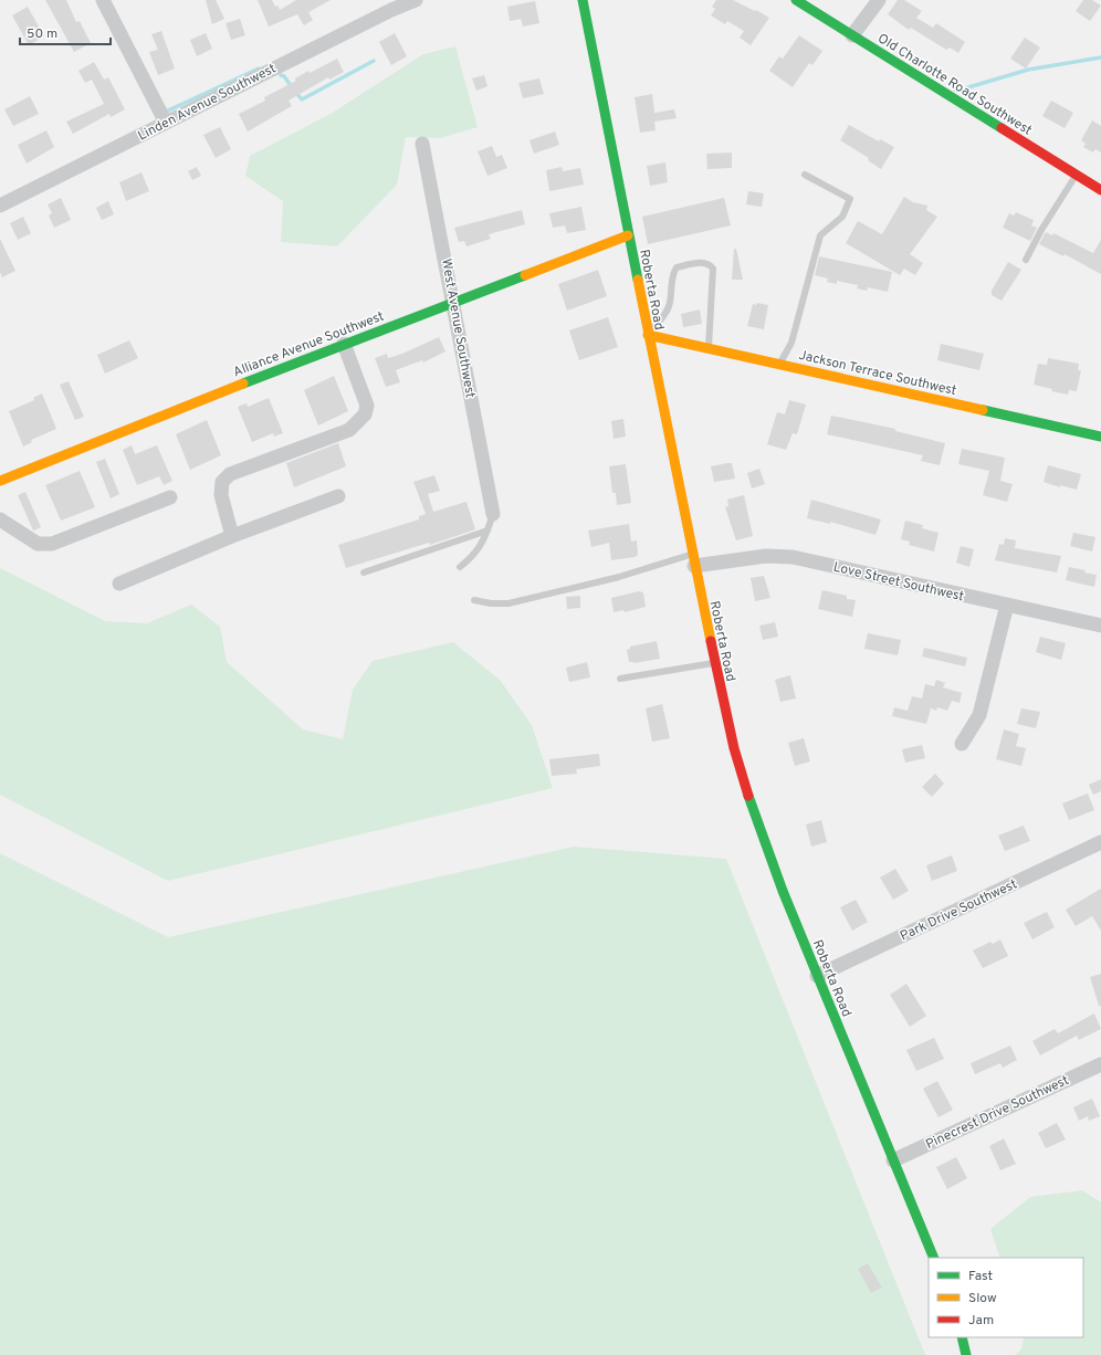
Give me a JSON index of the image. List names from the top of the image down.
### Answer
{
  "streets": {
    "street": [
      "Old Charlotte Road Southwest",
      "Linden Avenue Southwest",
      "Roberta Road",
      "West Avenue Southwest",
      "Alliance Avenue Southwest",
      "Jackson Terrace Southwest",
      "Love Street Southwest",
      "Park Drive Southwest",
      "Pinecrest Drive Southwest"
    ]
  },
  "crossings": [
    ["Roberta Road", "Alliance Avenue Southwest"],
    ["Roberta Road", "Jackson Terrace Southwest"],
    ["Roberta Road", "Love Street Southwest"],
    ["Roberta Road", "Park Drive Southwest"],
    ["Roberta Road", "Pinecrest Drive Southwest"],
    ["West Avenue Southwest", "Alliance Avenue Southwest"]
  ],
  "legend": ["Fast", "Slow", "Jam"],
  "scale_bar": "50 m"
}
